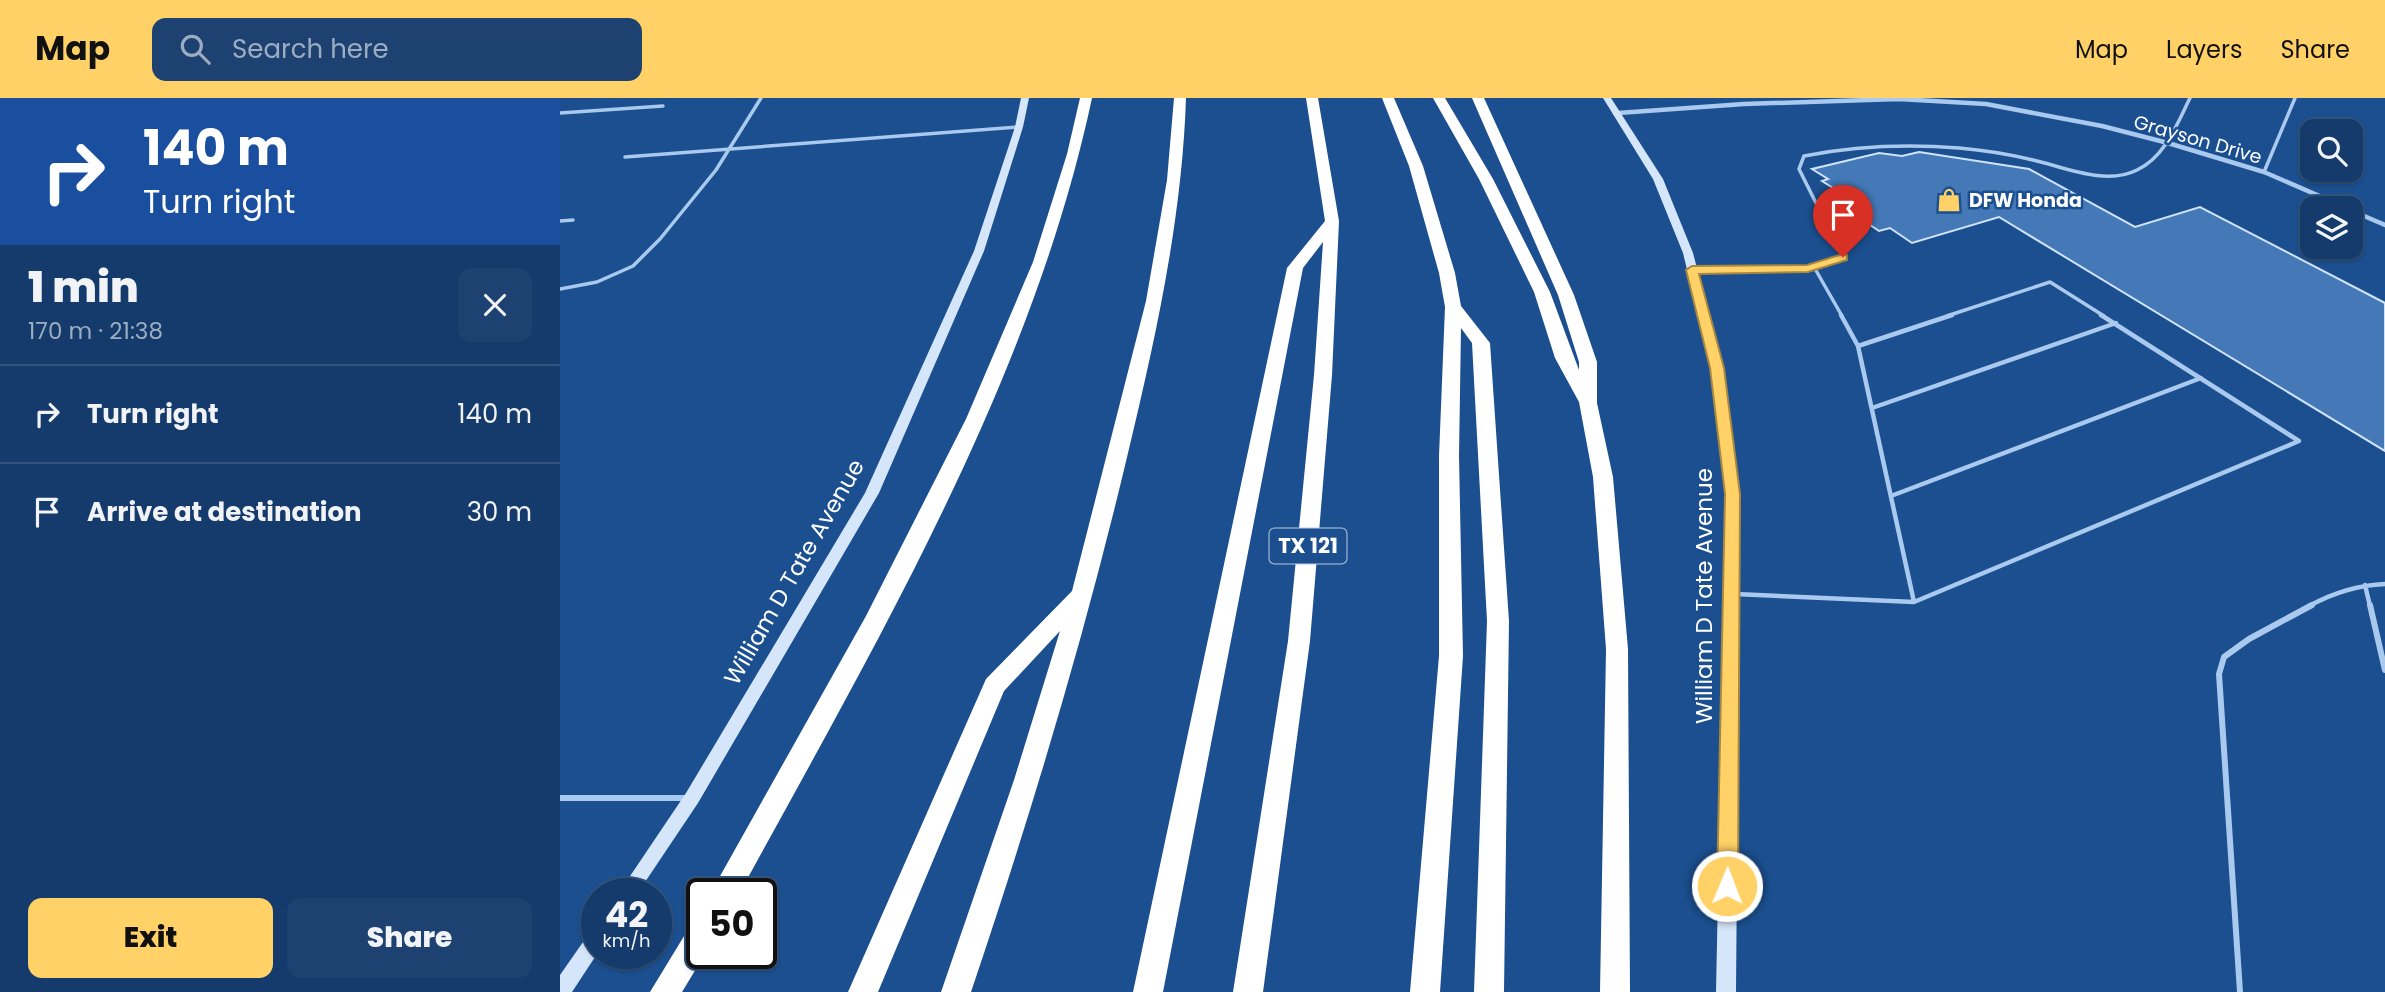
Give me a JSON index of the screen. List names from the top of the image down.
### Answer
{
  "streets": {
    "highway": ["TX 121"],
    "main road": ["William D Tate Avenue"],
    "street": ["Grayson Drive"]
  },
  "crossings": [
    ["Grayson Drive", "William D Tate Avenue"]
  ],
  "places": {
    "shop": ["DFW Honda"]
  },
  "page": {
    "header": "Map",
    "search": "Search here",
    "nav": ["Map", "Layers", "Share"],
    "turn": ["140 m", "Turn right"],
    "heading": ["1 min", "170 m · 21:38"],
    "list": [
      {
        "name": "Turn right",
        "value": "140 m"
      },
      {
        "name": "Arrive at destination",
        "value": "30 m"
      }
    ],
    "speed": "42 km/h",
    "limit": "50",
    "buttons": ["Exit", "Share"]
  }
}
